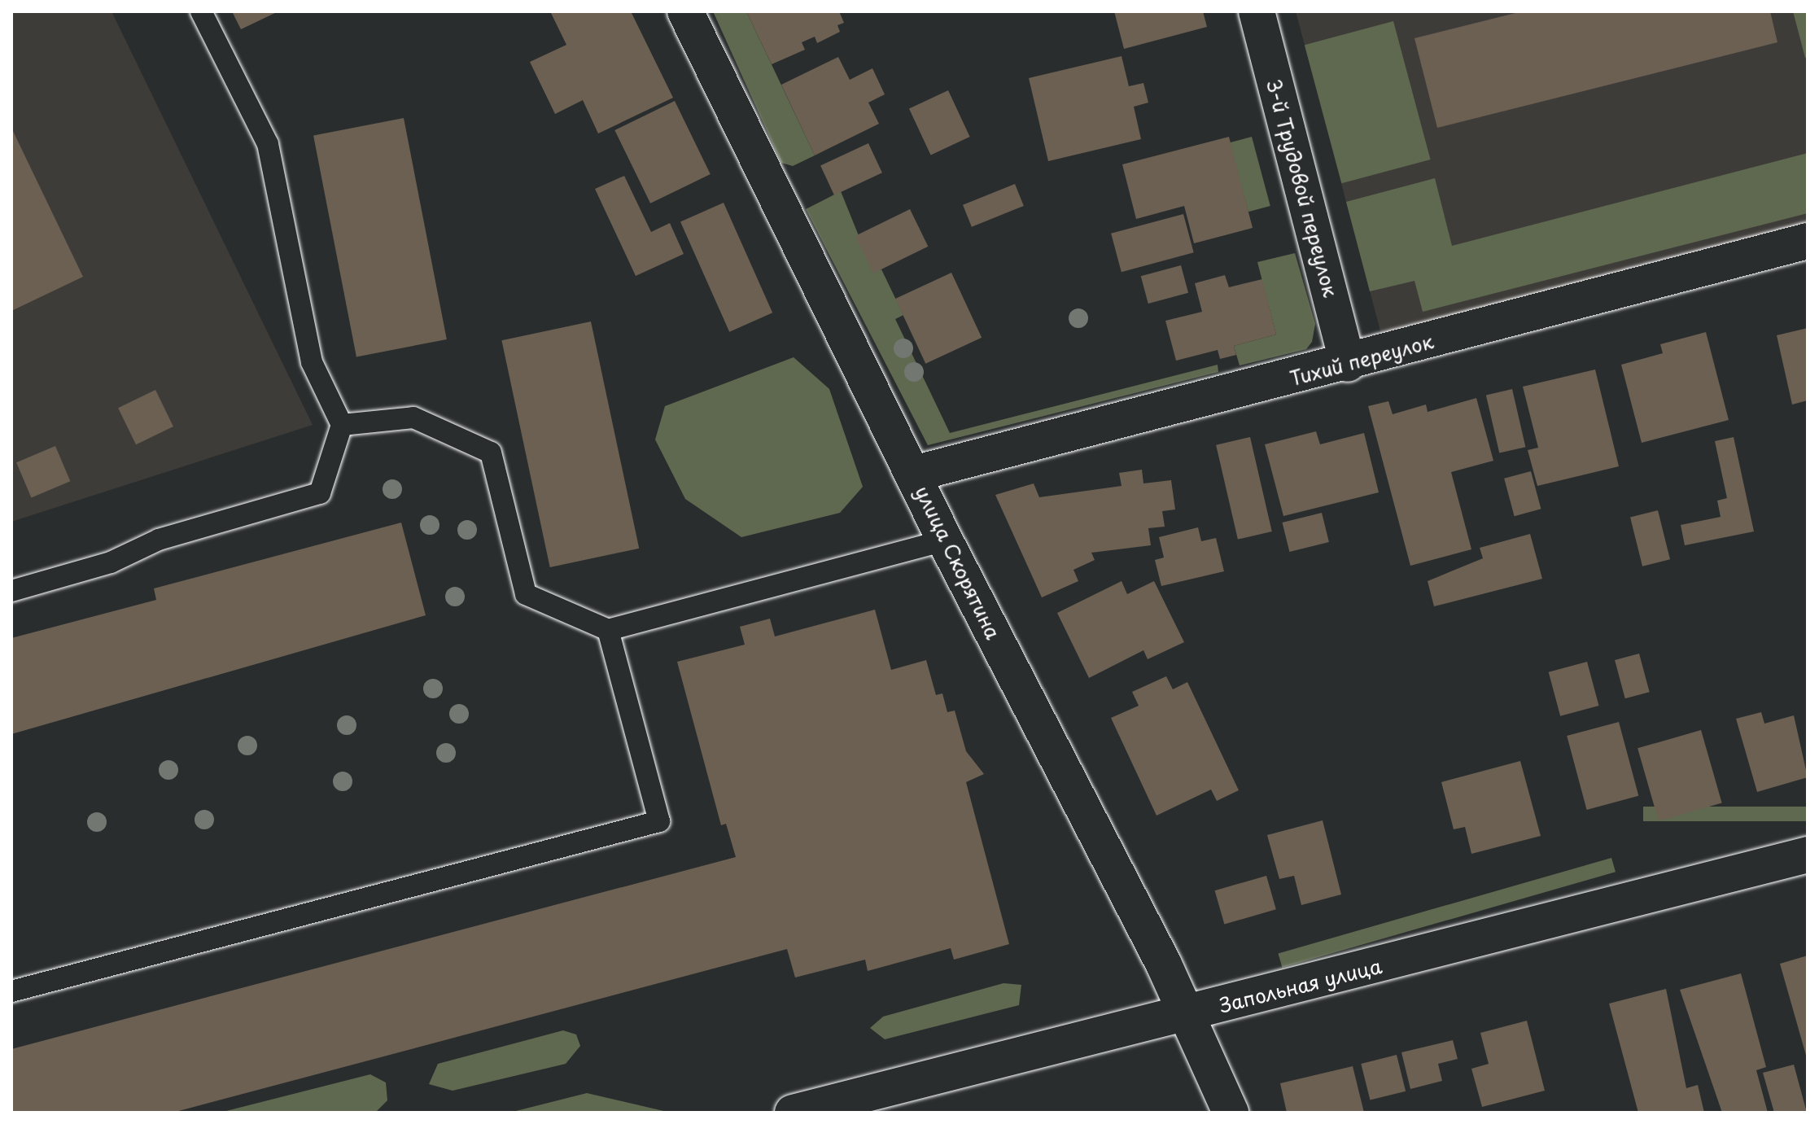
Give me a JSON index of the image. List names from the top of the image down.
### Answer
{
  "streets": {
    "street": [
      "3-й Трудовой переулок",
      "Тихий переулок",
      "улица Скорятина",
      "Запольная улица"
    ]
  },
  "crossings": [
    ["3-й Трудовой переулок", "Тихий переулок"],
    ["Тихий переулок", "улица Скорятина"],
    ["улица Скорятина", "Запольная улица"]
  ]
}
